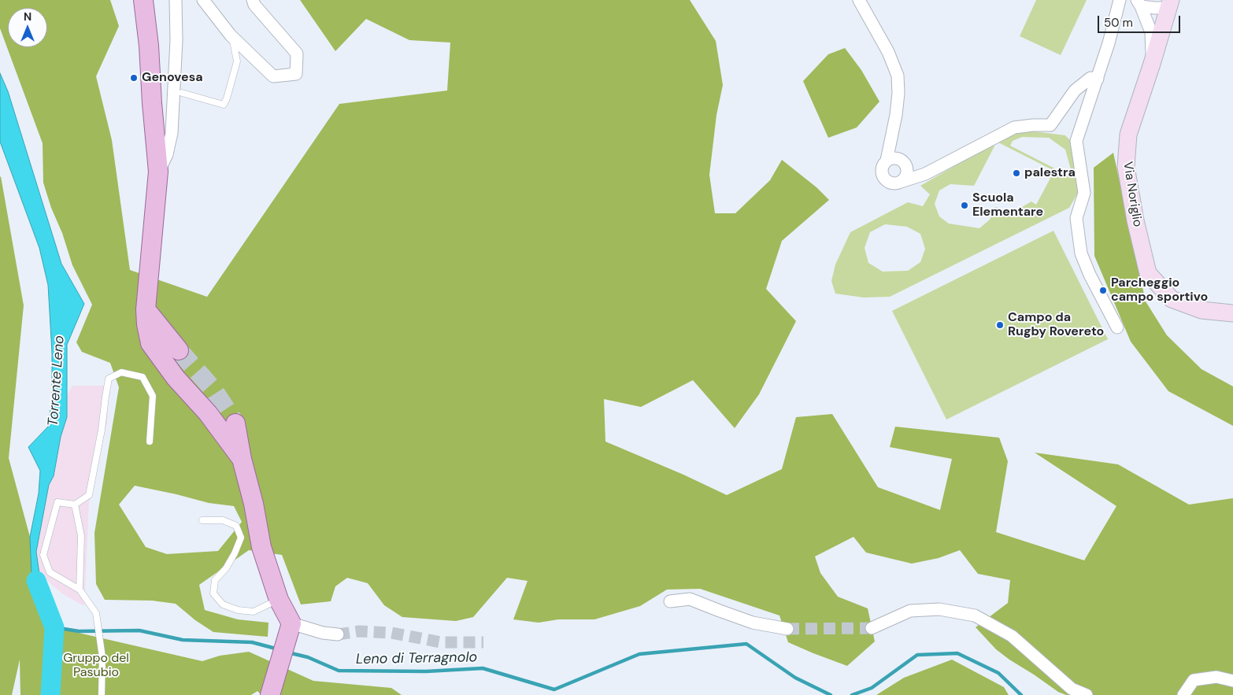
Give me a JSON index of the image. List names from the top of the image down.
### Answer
{
  "streets": {
    "main road": ["Via Noriglio"]
  },
  "water": ["Torrente Leno", "Leno di Terragnolo"],
  "parks": ["Gruppo del Pasubio"],
  "places": [
    "Genovesa",
    "palestra",
    "Scuola Elementare",
    "Parcheggio campo sportivo",
    "Campo da Rugby Rovereto"
  ],
  "scale_bar": "50 m",
  "north": "top"
}
